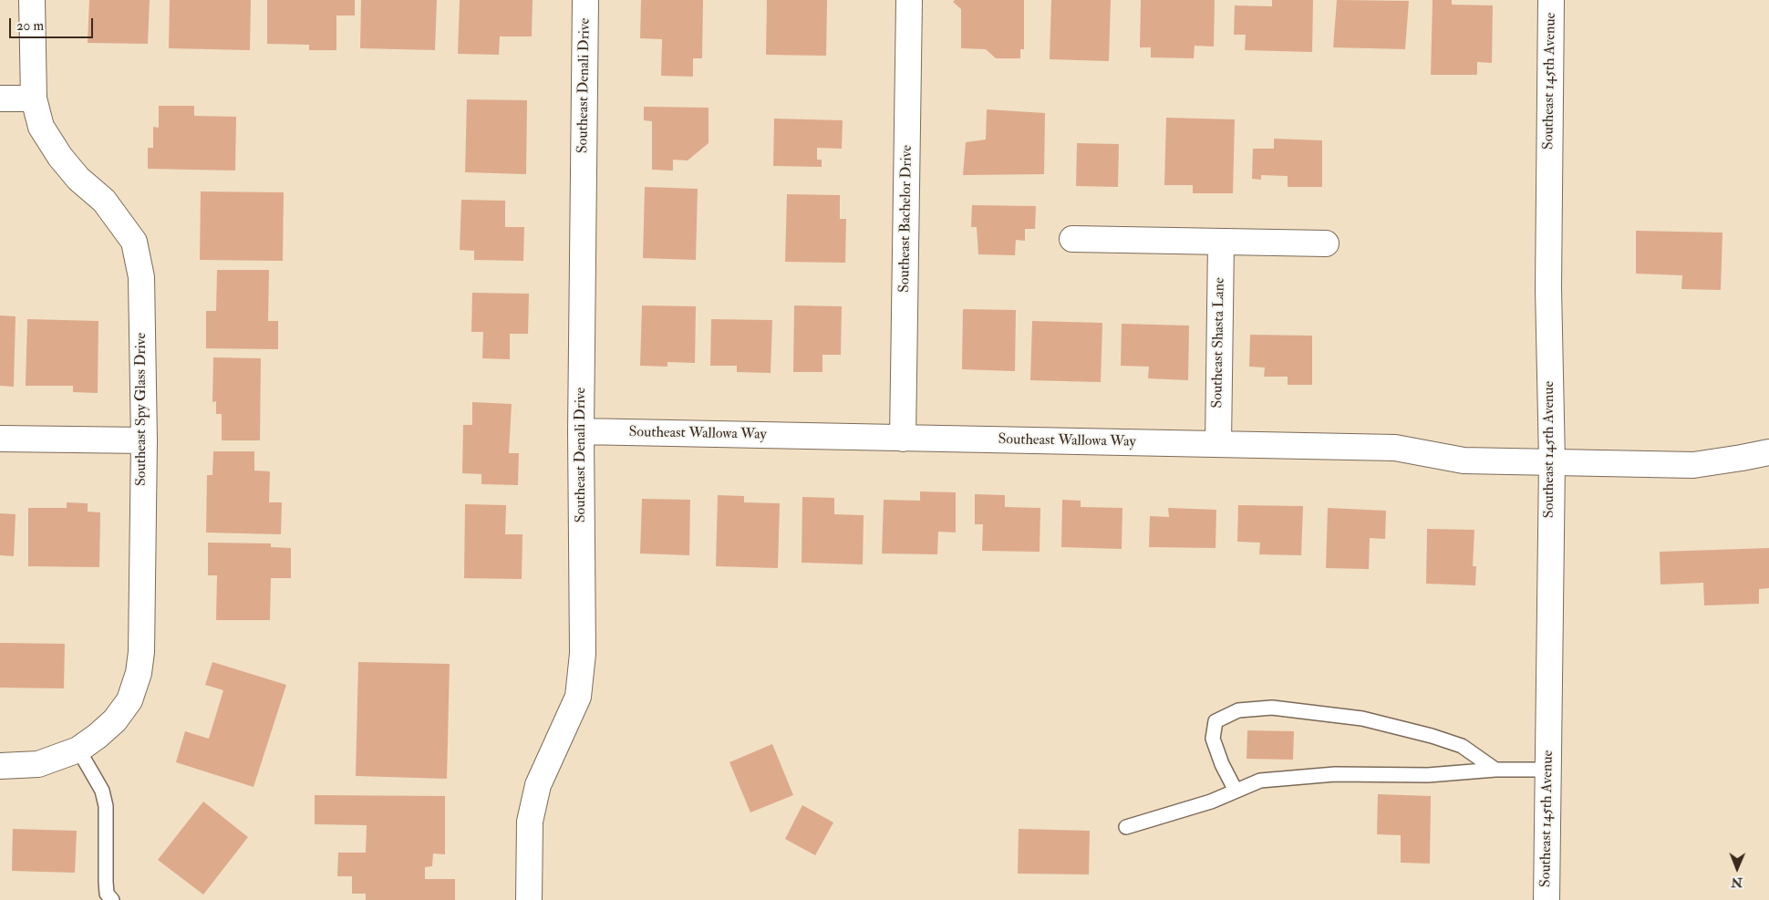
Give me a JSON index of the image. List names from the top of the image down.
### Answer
{
  "streets": {
    "street": [
      "Southeast 145th Avenue",
      "Southeast Denali Drive",
      "Southeast Bachelor Drive",
      "Southeast Shasta Lane",
      "Southeast Spy Glass Drive",
      "Southeast Wallowa Way"
    ]
  },
  "crossings": [
    ["Southeast 145th Avenue", "Southeast Wallowa Way"],
    ["Southeast Denali Drive", "Southeast Wallowa Way"],
    ["Southeast Bachelor Drive", "Southeast Wallowa Way"],
    ["Southeast Shasta Lane", "Southeast Wallowa Way"]
  ],
  "scale_bar": "20 m",
  "north": "bottom"
}
